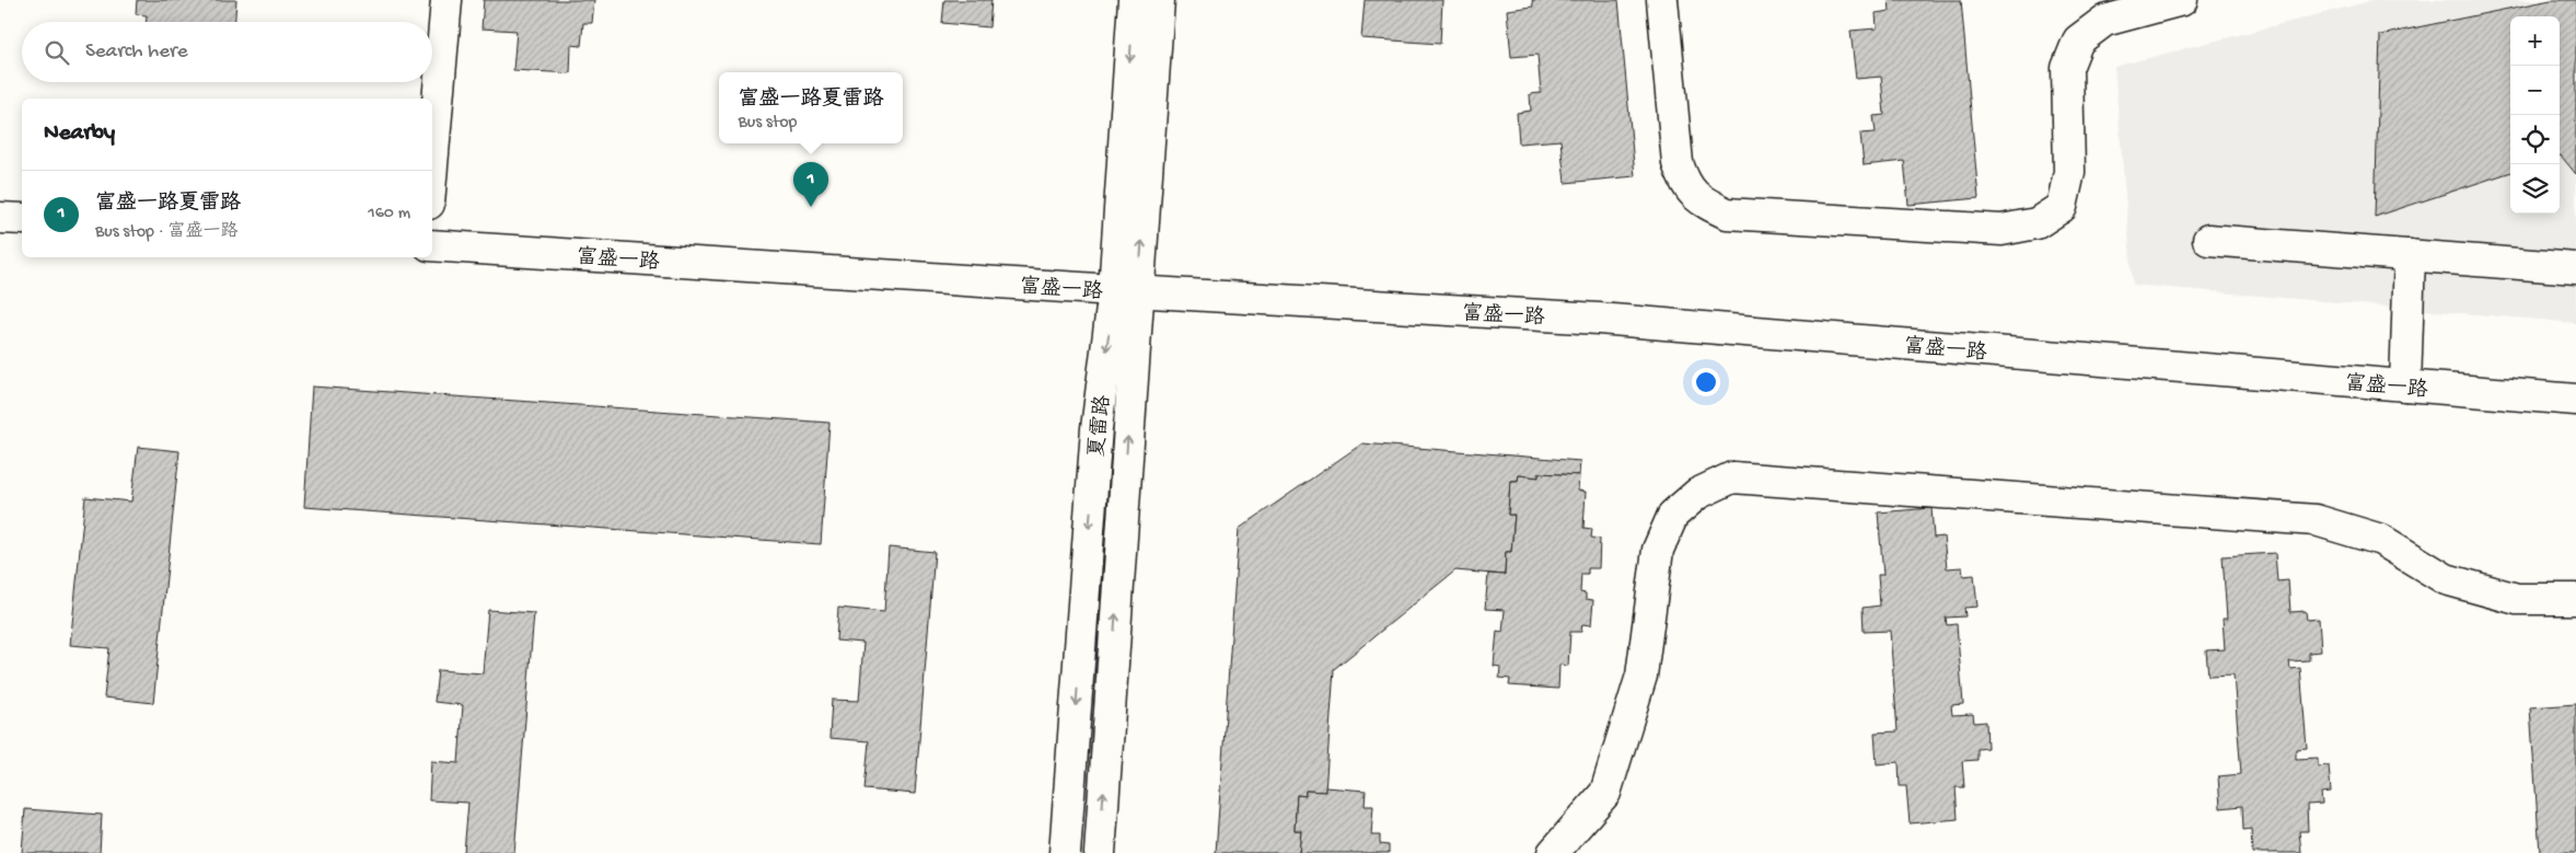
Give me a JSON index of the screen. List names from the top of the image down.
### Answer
{
  "streets": {
    "street": ["富盛一路", "夏雷路"]
  },
  "crossings": [
    ["富盛一路", "夏雷路"]
  ],
  "page": {
    "map_buttons": ["+", "−"],
    "search": "Search here",
    "popup": ["富盛一路夏雷路", "Bus stop"],
    "heading": "Nearby",
    "pins": "1",
    "list": [
      {
        "mark": "1",
        "name": "富盛一路夏雷路",
        "note": "Bus stop · 富盛一路",
        "value": "160 m"
      }
    ]
  }
}
